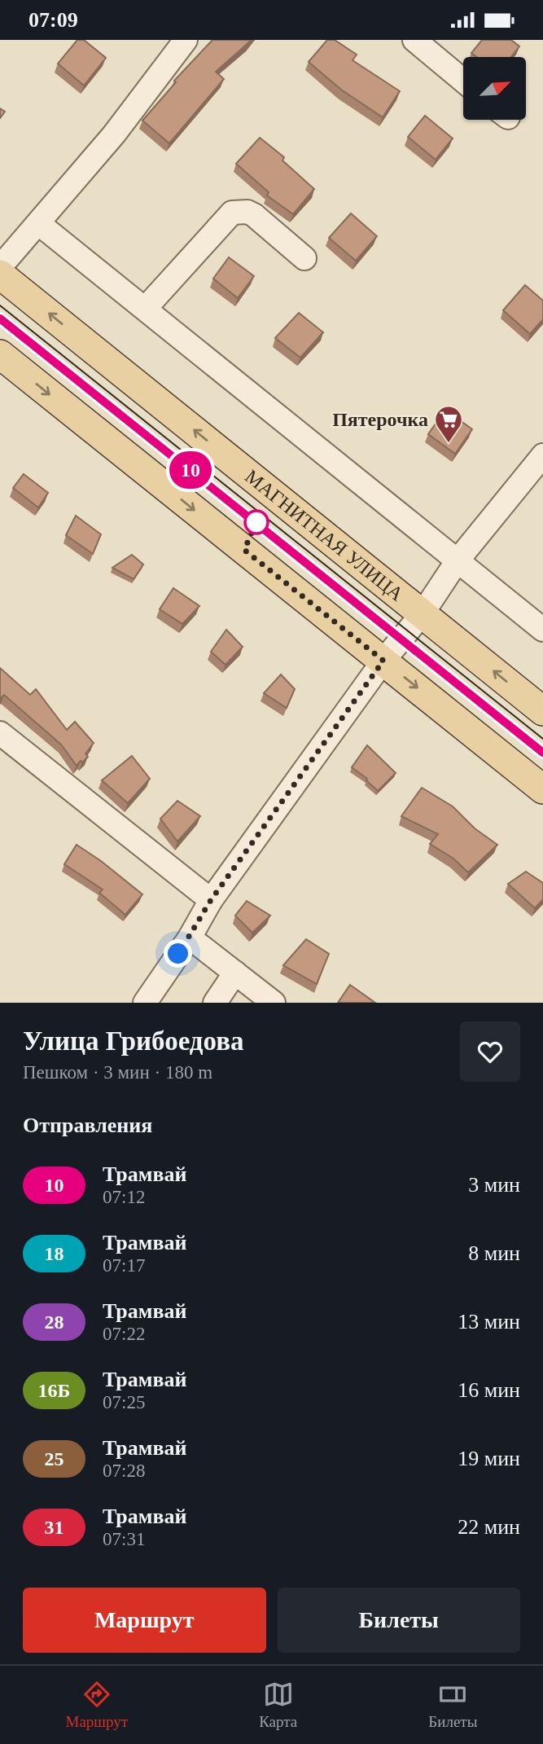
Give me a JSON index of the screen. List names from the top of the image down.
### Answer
{
  "streets": {
    "main road": ["МАГНИТНАЯ УЛИЦА"]
  },
  "places": {
    "supermarket": ["Пятерочка"]
  },
  "lines": ["tram line 10"],
  "north": "top right",
  "page": {
    "status": "07:09",
    "on_map": "10",
    "heading": [
      ["Улица Грибоедова", "Пешком · 3 мин · 180 m"],
      "Отправления"
    ],
    "list": [
      {
        "mark": "10",
        "name": "Трамвай",
        "note": "07:12",
        "value": "3 мин"
      },
      {
        "mark": "18",
        "name": "Трамвай",
        "note": "07:17",
        "value": "8 мин"
      },
      {
        "mark": "28",
        "name": "Трамвай",
        "note": "07:22",
        "value": "13 мин"
      },
      {
        "mark": "16Б",
        "name": "Трамвай",
        "note": "07:25",
        "value": "16 мин"
      },
      {
        "mark": "25",
        "name": "Трамвай",
        "note": "07:28",
        "value": "19 мин"
      },
      {
        "mark": "31",
        "name": "Трамвай",
        "note": "07:31",
        "value": "22 мин"
      }
    ],
    "buttons": ["Маршрут", "Билеты"],
    "tabs": ["Маршрут", "Карта", "Билеты"]
  }
}
